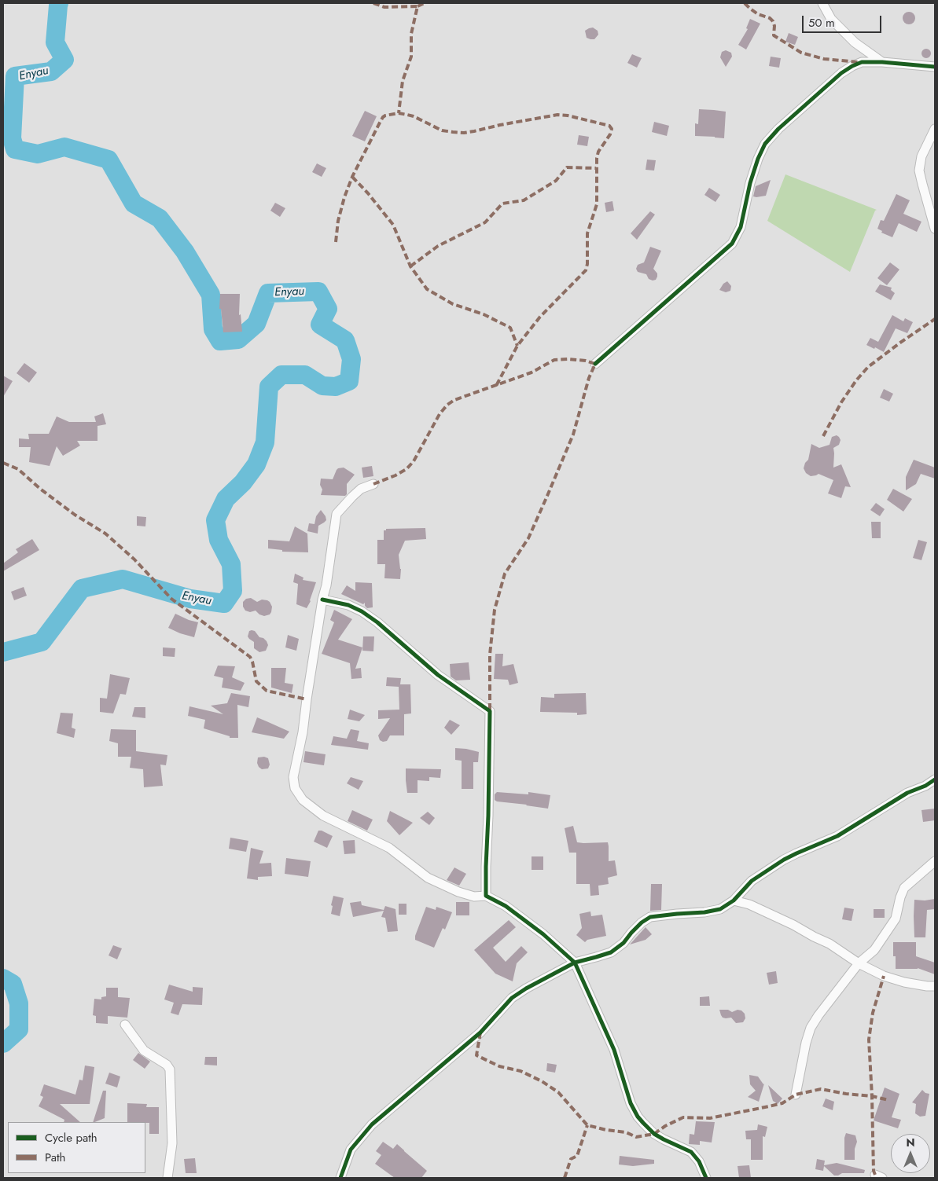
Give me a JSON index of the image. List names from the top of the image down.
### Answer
{
  "water": ["Enyau"],
  "legend": ["Cycle path", "Path"],
  "scale_bar": "50 m",
  "north": "top"
}
